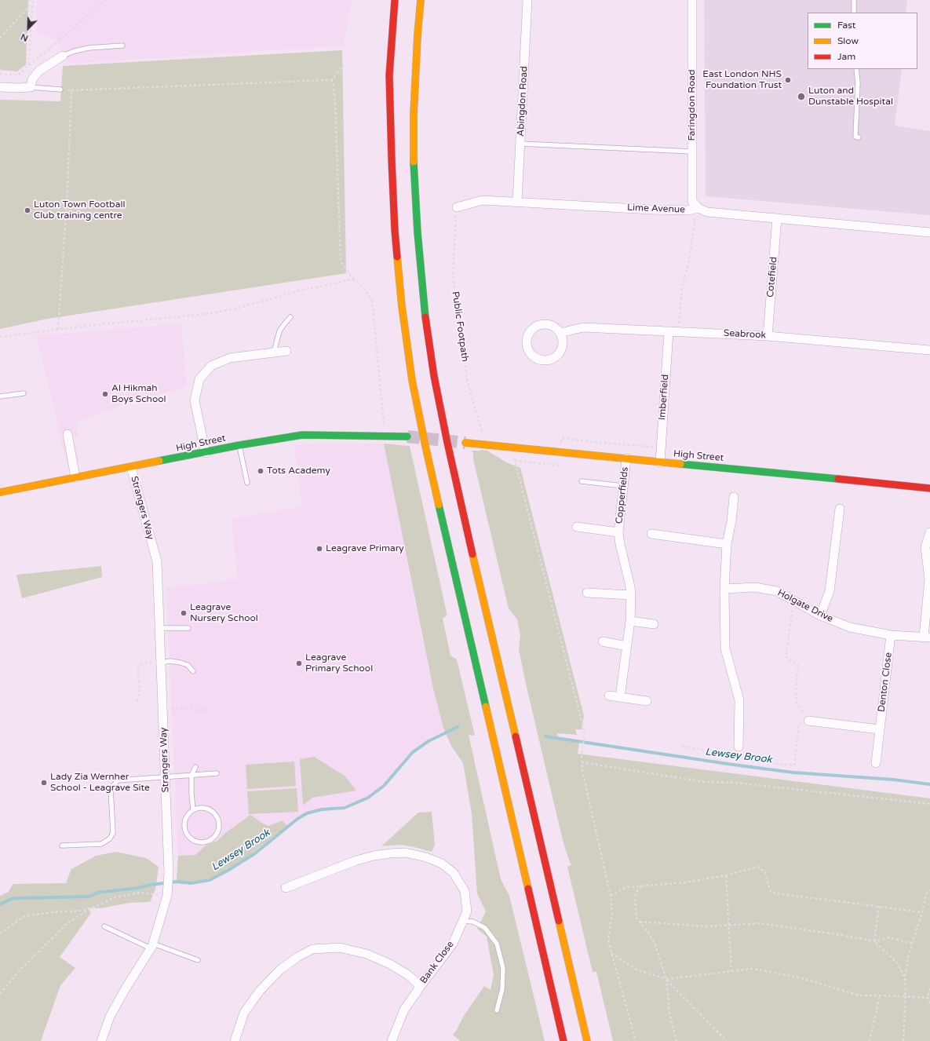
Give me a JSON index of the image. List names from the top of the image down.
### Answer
{
  "streets": {
    "main road": ["High Street"],
    "street": [
      "Abingdon Road",
      "Faringdon Road",
      "Lime Avenue",
      "Cotefield",
      "Seabrook",
      "Imberfield",
      "Copperfields",
      "Strangers Way",
      "Holgate Drive",
      "Denton Close",
      "Bank Close"
    ],
    "path": ["Public Footpath"]
  },
  "crossings": [
    ["Abingdon Road", "Lime Avenue"],
    ["Faringdon Road", "Lime Avenue"],
    ["Lime Avenue", "Cotefield"],
    ["Lime Avenue", "Public Footpath"],
    ["Cotefield", "Seabrook"],
    ["Public Footpath", "High Street"],
    ["Seabrook", "Imberfield"],
    ["Imberfield", "High Street"],
    ["High Street", "Copperfields"],
    ["High Street", "Strangers Way"],
    ["Holgate Drive", "Denton Close"]
  ],
  "water": ["Lewsey Brook"],
  "places": [
    "East London NHS Foundation Trust",
    "Luton and Dunstable Hospital",
    "Luton Town Football Club training centre",
    "Al Hikmah Boys School",
    "Tots Academy",
    "Leagrave Primary",
    "Leagrave Nursery School",
    "Leagrave Primary School",
    "Lady Zia Wernher School - Leagrave Site"
  ],
  "legend": ["Fast", "Slow", "Jam"],
  "north": "bottom left"
}
